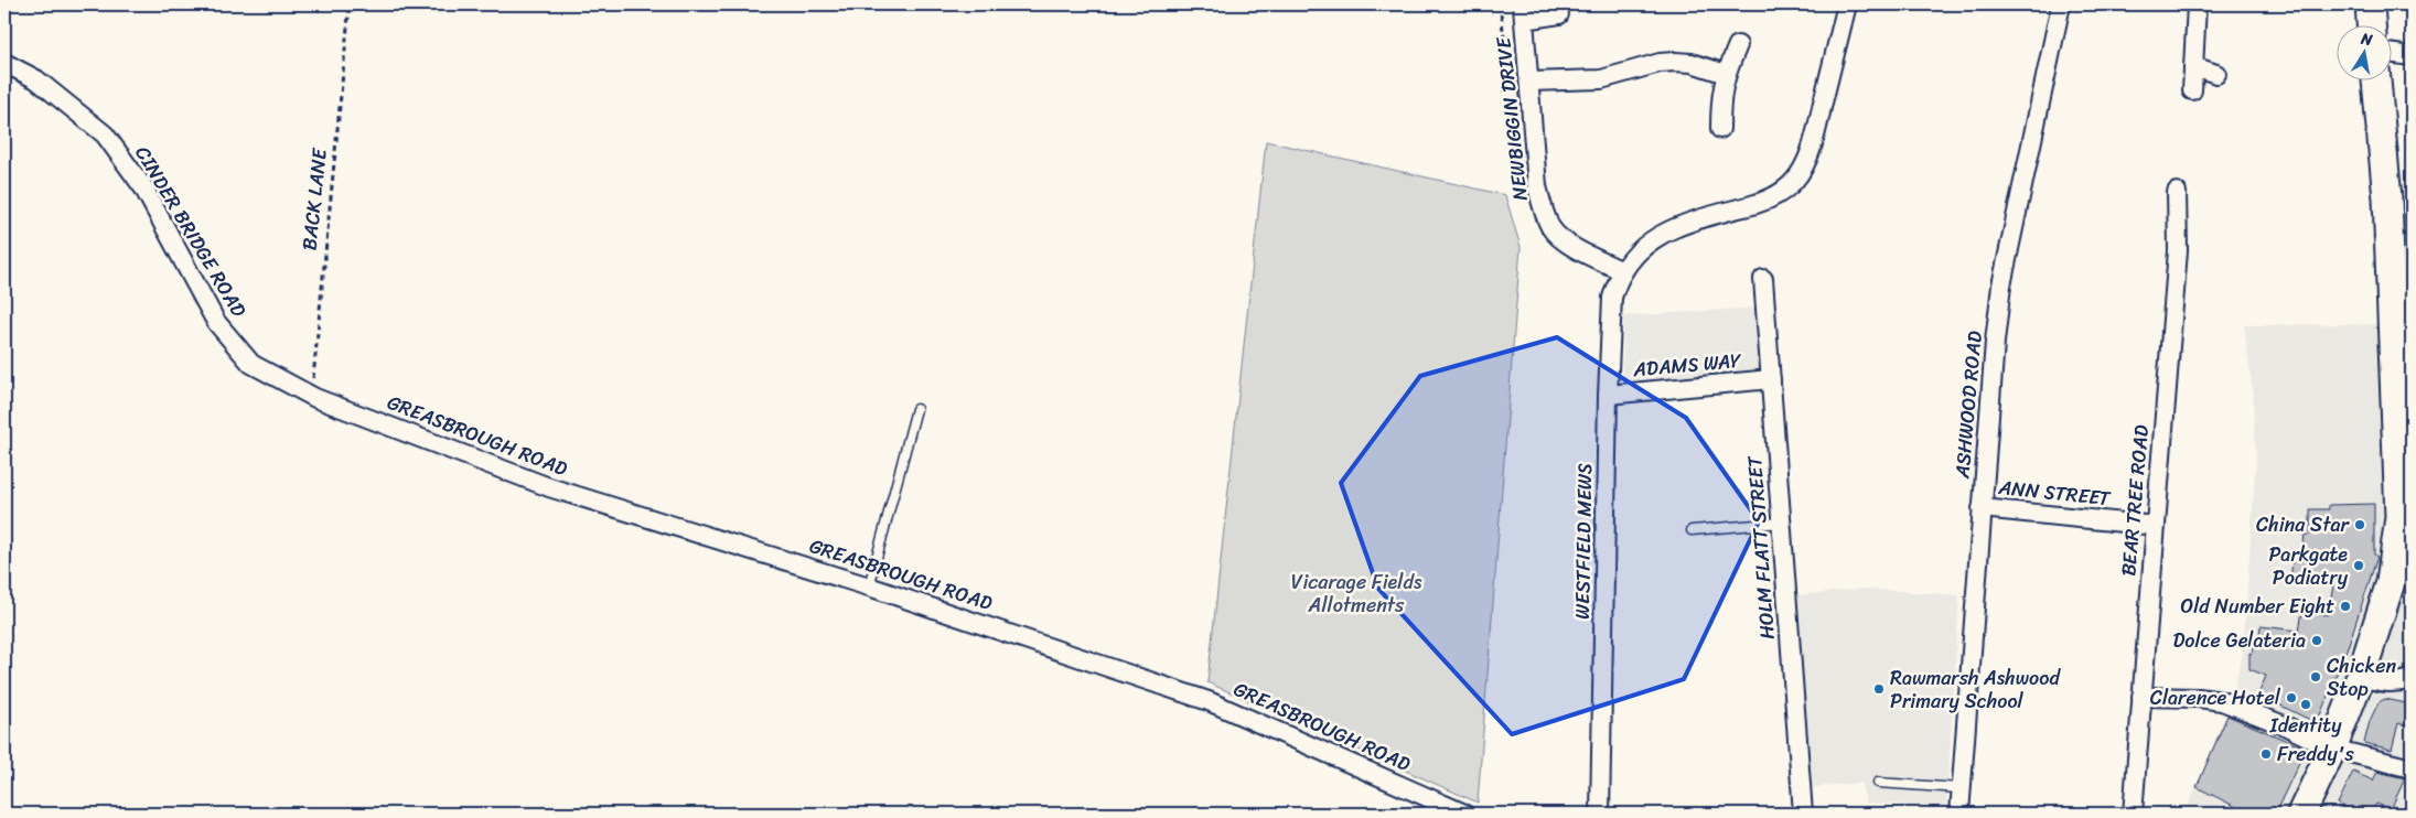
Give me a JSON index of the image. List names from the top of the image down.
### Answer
{
  "streets": {
    "street": [
      "NEWBIGGIN DRIVE",
      "CINDER BRIDGE ROAD",
      "ADAMS WAY",
      "ASHWOOD ROAD",
      "GREASBROUGH ROAD",
      "ANN STREET",
      "BEAR TREE ROAD",
      "WESTFIELD MEWS",
      "HOLM FLATT STREET"
    ],
    "path": ["BACK LANE"]
  },
  "crossings": [
    ["NEWBIGGIN DRIVE", "WESTFIELD MEWS"],
    ["BACK LANE", "CINDER BRIDGE ROAD"],
    ["BACK LANE", "GREASBROUGH ROAD"],
    ["CINDER BRIDGE ROAD", "GREASBROUGH ROAD"],
    ["ADAMS WAY", "WESTFIELD MEWS"],
    ["ADAMS WAY", "HOLM FLATT STREET"],
    ["ASHWOOD ROAD", "ANN STREET"],
    ["ANN STREET", "BEAR TREE ROAD"]
  ],
  "parks": ["Vicarage Fields Allotments"],
  "places": [
    "China Star",
    "Parkgate Podiatry",
    "Old Number Eight",
    "Dolce Gelateria",
    "Chicken Stop",
    "Rawmarsh Ashwood Primary School",
    "Clarence Hotel",
    "Identity",
    "Freddy's"
  ],
  "north": "top"
}
